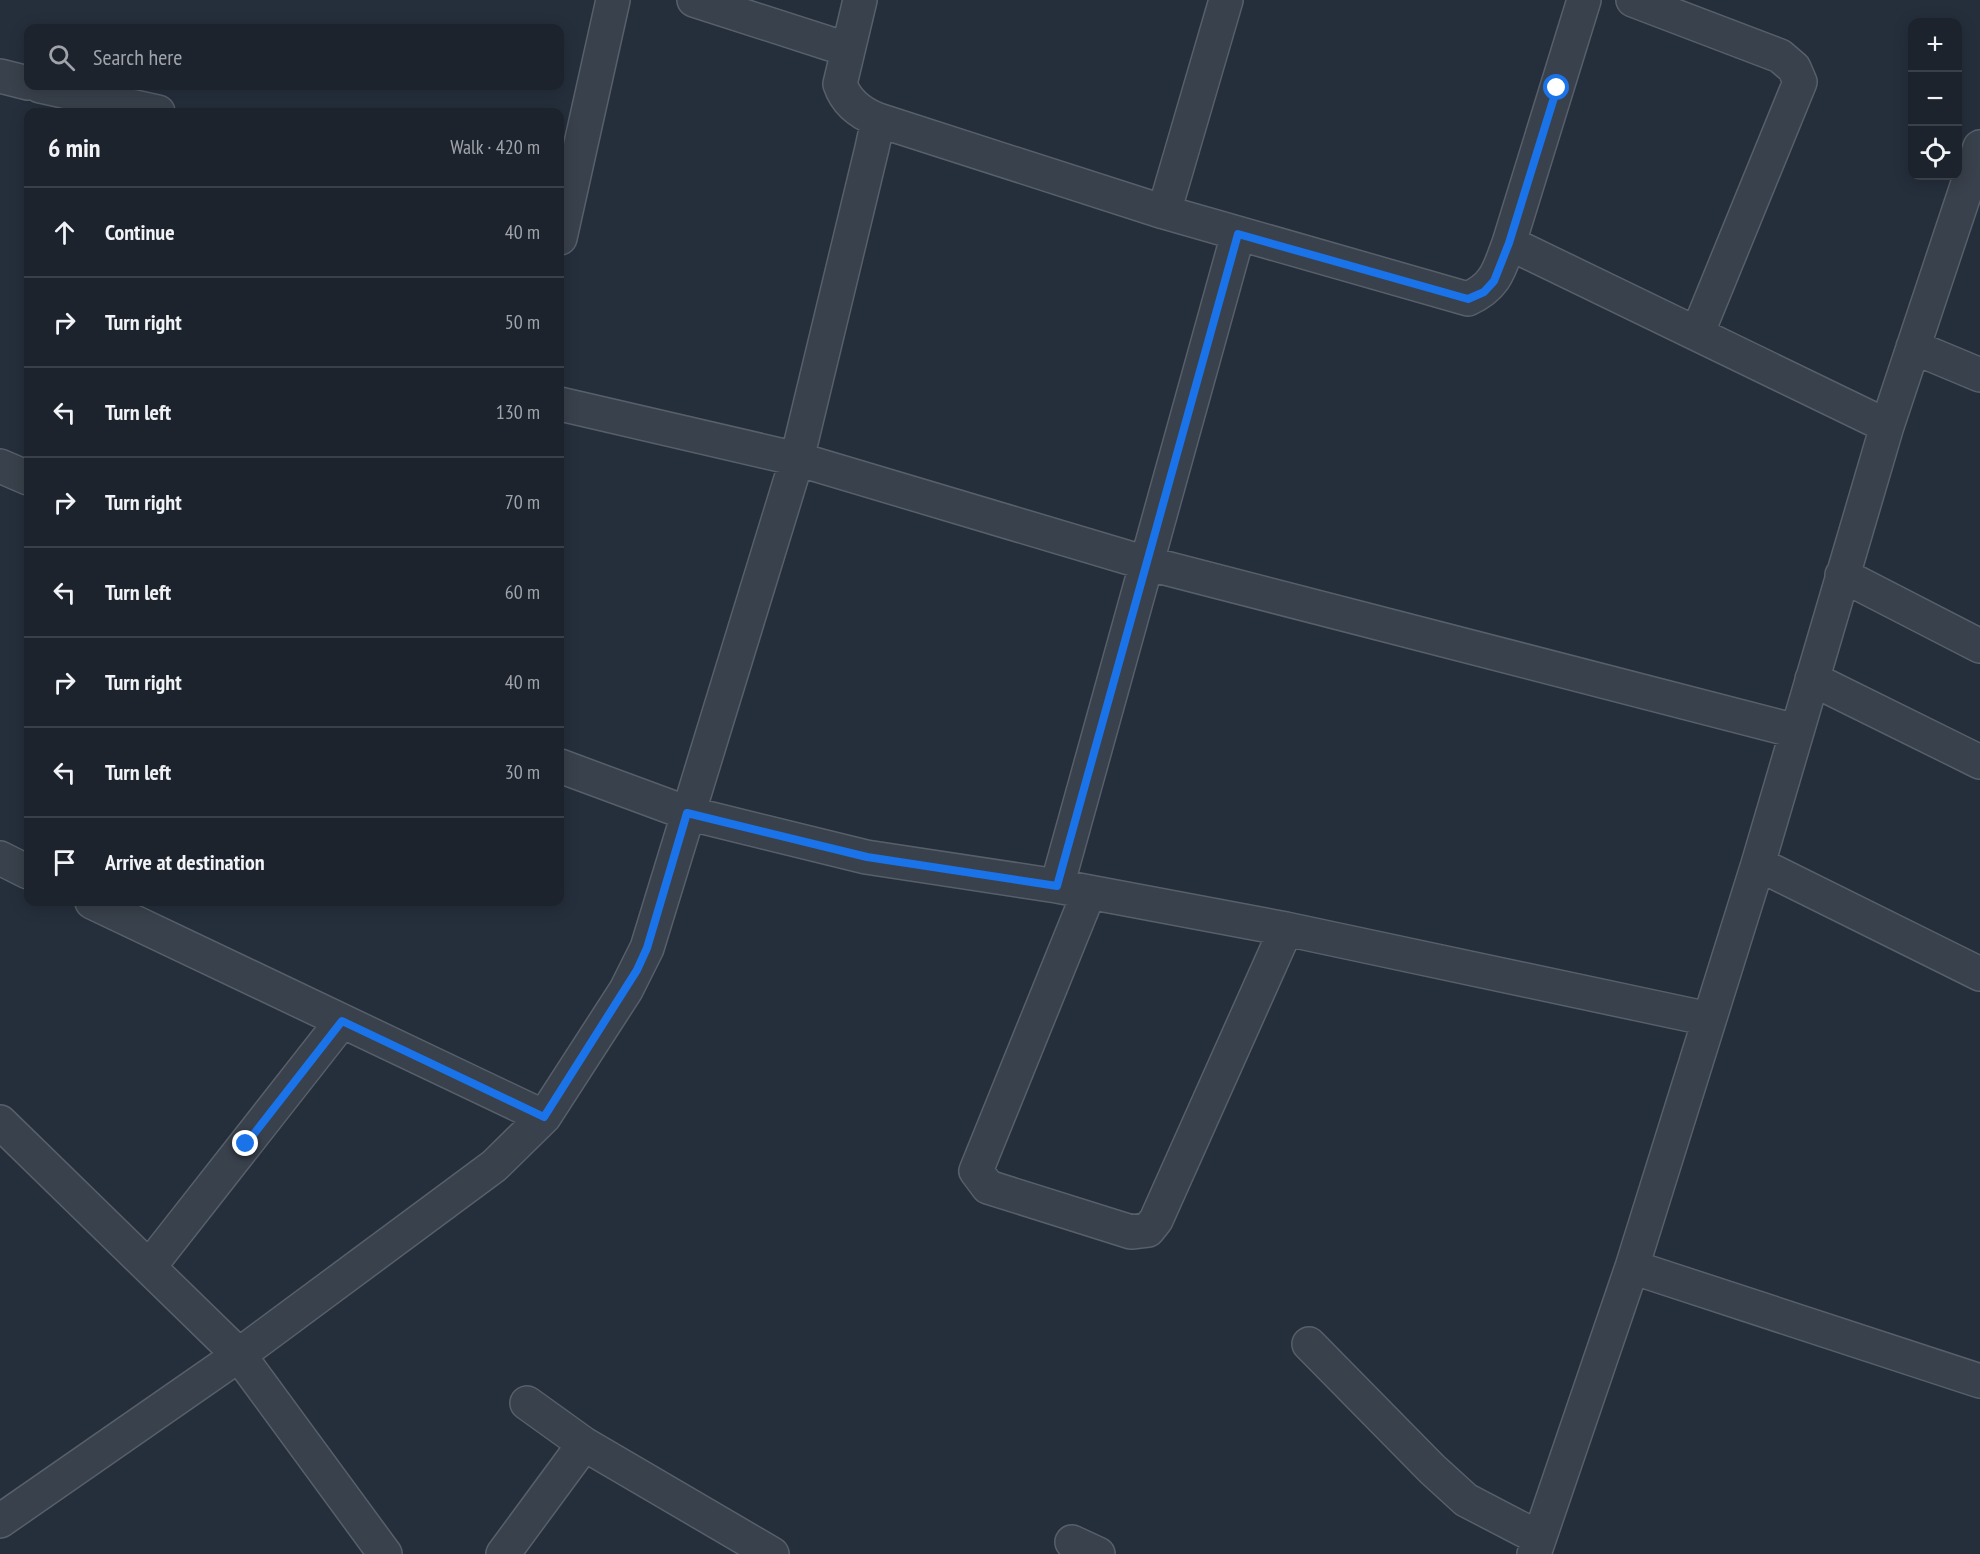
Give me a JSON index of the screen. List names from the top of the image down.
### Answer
{
  "page": {
    "map_buttons": ["+", "−"],
    "search": "Search here",
    "heading": ["6 min", "Walk · 420 m"],
    "list": [
      ["Continue", "40 m"],
      ["Turn right", "50 m"],
      ["Turn left", "130 m"],
      ["Turn right", "70 m"],
      ["Turn left", "60 m"],
      ["Turn right", "40 m"],
      ["Turn left", "30 m"],
      "Arrive at destination"
    ]
  }
}
